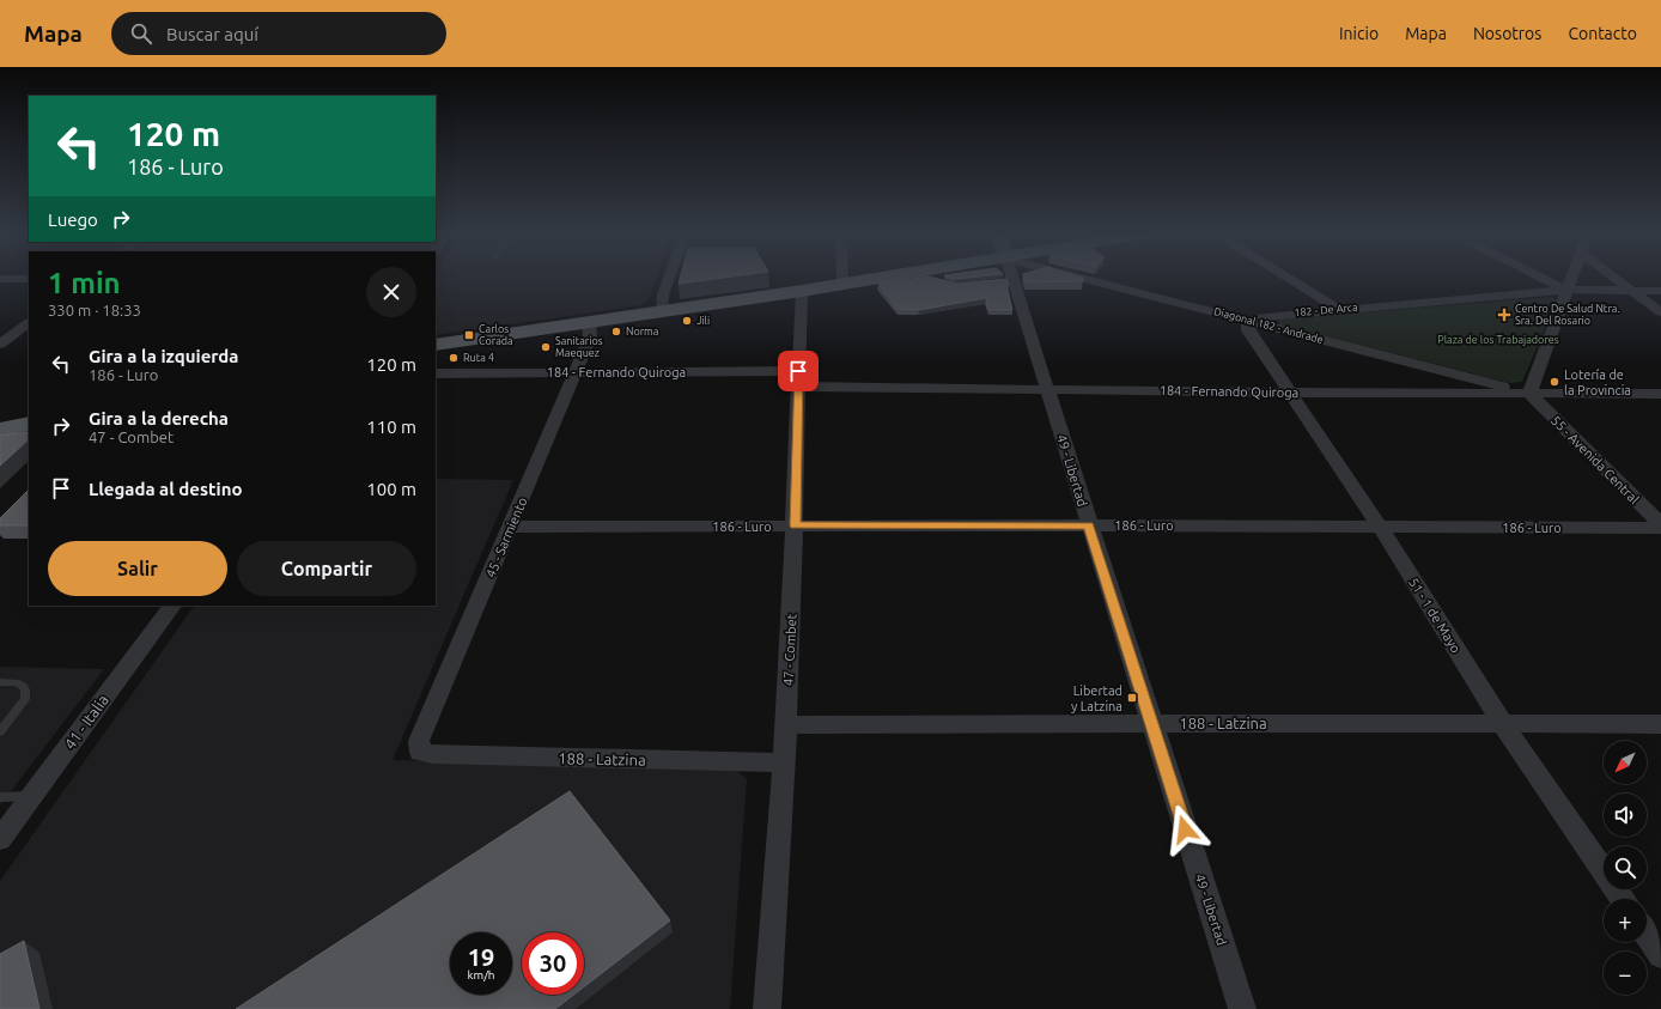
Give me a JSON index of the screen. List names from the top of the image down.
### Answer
{
  "streets": {
    "street": [
      "182 - De Arca",
      "Diagonal 182 - Andrade",
      "184 - Fernando Quiroga",
      "55 - Avenida Central",
      "49 - Libertad",
      "186 - Luro",
      "45 - Sarmiento",
      "51 - 1 de Mayo",
      "47 - Combet",
      "41 - Italia",
      "188 - Latzina"
    ]
  },
  "crossings": [
    ["182 - De Arca", "Diagonal 182 - Andrade"],
    ["182 - De Arca", "51 - 1 de Mayo"],
    ["Diagonal 182 - Andrade", "184 - Fernando Quiroga"],
    ["Diagonal 182 - Andrade", "55 - Avenida Central"],
    ["Diagonal 182 - Andrade", "51 - 1 de Mayo"],
    ["184 - Fernando Quiroga", "55 - Avenida Central"],
    ["184 - Fernando Quiroga", "49 - Libertad"],
    ["184 - Fernando Quiroga", "45 - Sarmiento"],
    ["184 - Fernando Quiroga", "51 - 1 de Mayo"],
    ["184 - Fernando Quiroga", "47 - Combet"],
    ["55 - Avenida Central", "186 - Luro"],
    ["49 - Libertad", "186 - Luro"],
    ["49 - Libertad", "188 - Latzina"],
    ["186 - Luro", "45 - Sarmiento"],
    ["186 - Luro", "51 - 1 de Mayo"],
    ["186 - Luro", "47 - Combet"],
    ["45 - Sarmiento", "188 - Latzina"],
    ["51 - 1 de Mayo", "188 - Latzina"],
    ["47 - Combet", "188 - Latzina"]
  ],
  "parks": ["Plaza de los Trabajadores"],
  "places": {
    "health": ["Centro De Salud Ntra. Sra. Del Rosario"],
    "other": [
      "Jili",
      "Norma",
      "Sanitarios Maequez",
      "Ruta 4",
      "Lotería de la Provincia"
    ],
    "transit": ["Carlos Corada", "Libertad y Latzina"]
  },
  "north": "bottom left",
  "page": {
    "header": "Mapa",
    "search": "Buscar aquí",
    "nav": [
      "Inicio",
      "Mapa",
      "Nosotros",
      "Contacto"
    ],
    "turn": ["120 m", "186 - Luro"],
    "then": "Luego",
    "heading": ["1 min", "330 m · 18:33"],
    "list": [
      {
        "name": "Gira a la izquierda",
        "note": "186 - Luro",
        "value": "120 m"
      },
      {
        "name": "Gira a la derecha",
        "note": "47 - Combet",
        "value": "110 m"
      },
      {
        "name": "Llegada al destino",
        "value": "100 m"
      }
    ],
    "buttons": ["Salir", "Compartir"],
    "map_buttons": ["+", "−"],
    "speed": "19 km/h",
    "limit": "30"
  }
}
